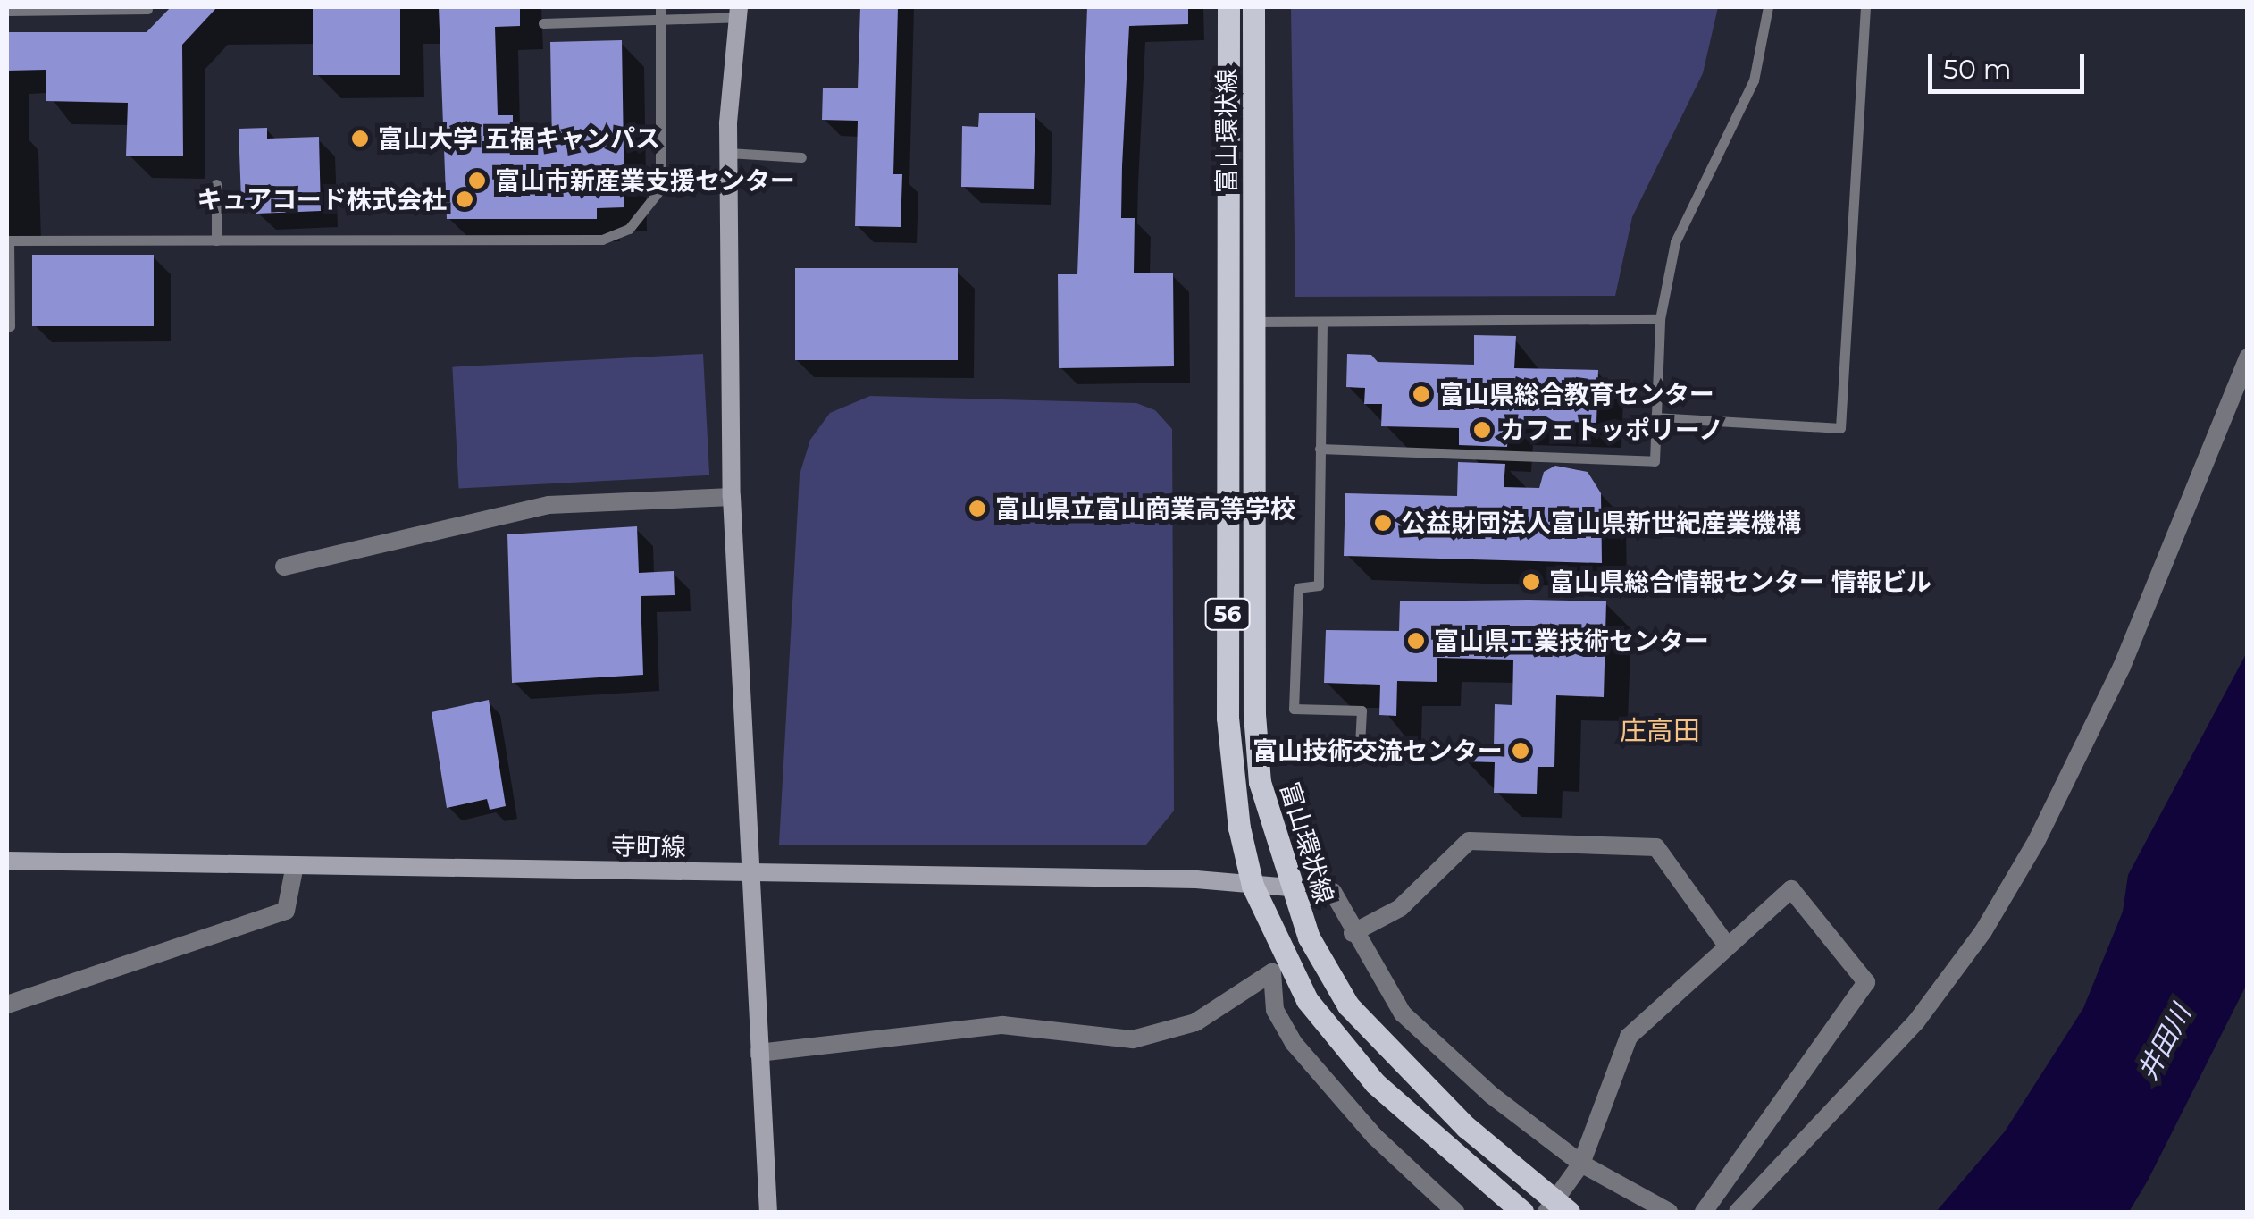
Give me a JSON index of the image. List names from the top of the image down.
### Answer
{
  "streets": {
    "main road": ["富山環状線", "56"],
    "street": ["寺町線"]
  },
  "crossings": [
    ["富山環状線", "寺町線"]
  ],
  "districts": ["庄高田"],
  "water": ["井田川"],
  "places": [
    "富山大学 五福キャンパス",
    "富山市新産業支援センター",
    "キュアコード株式会社",
    "富山県総合教育センター",
    "カフェトッポリーノ",
    "富山県立富山商業高等学校",
    "公益財団法人富山県新世紀産業機構",
    "富山県総合情報センター 情報ビル",
    "富山県工業技術センター",
    "富山技術交流センター"
  ],
  "scale_bar": "50 m"
}
